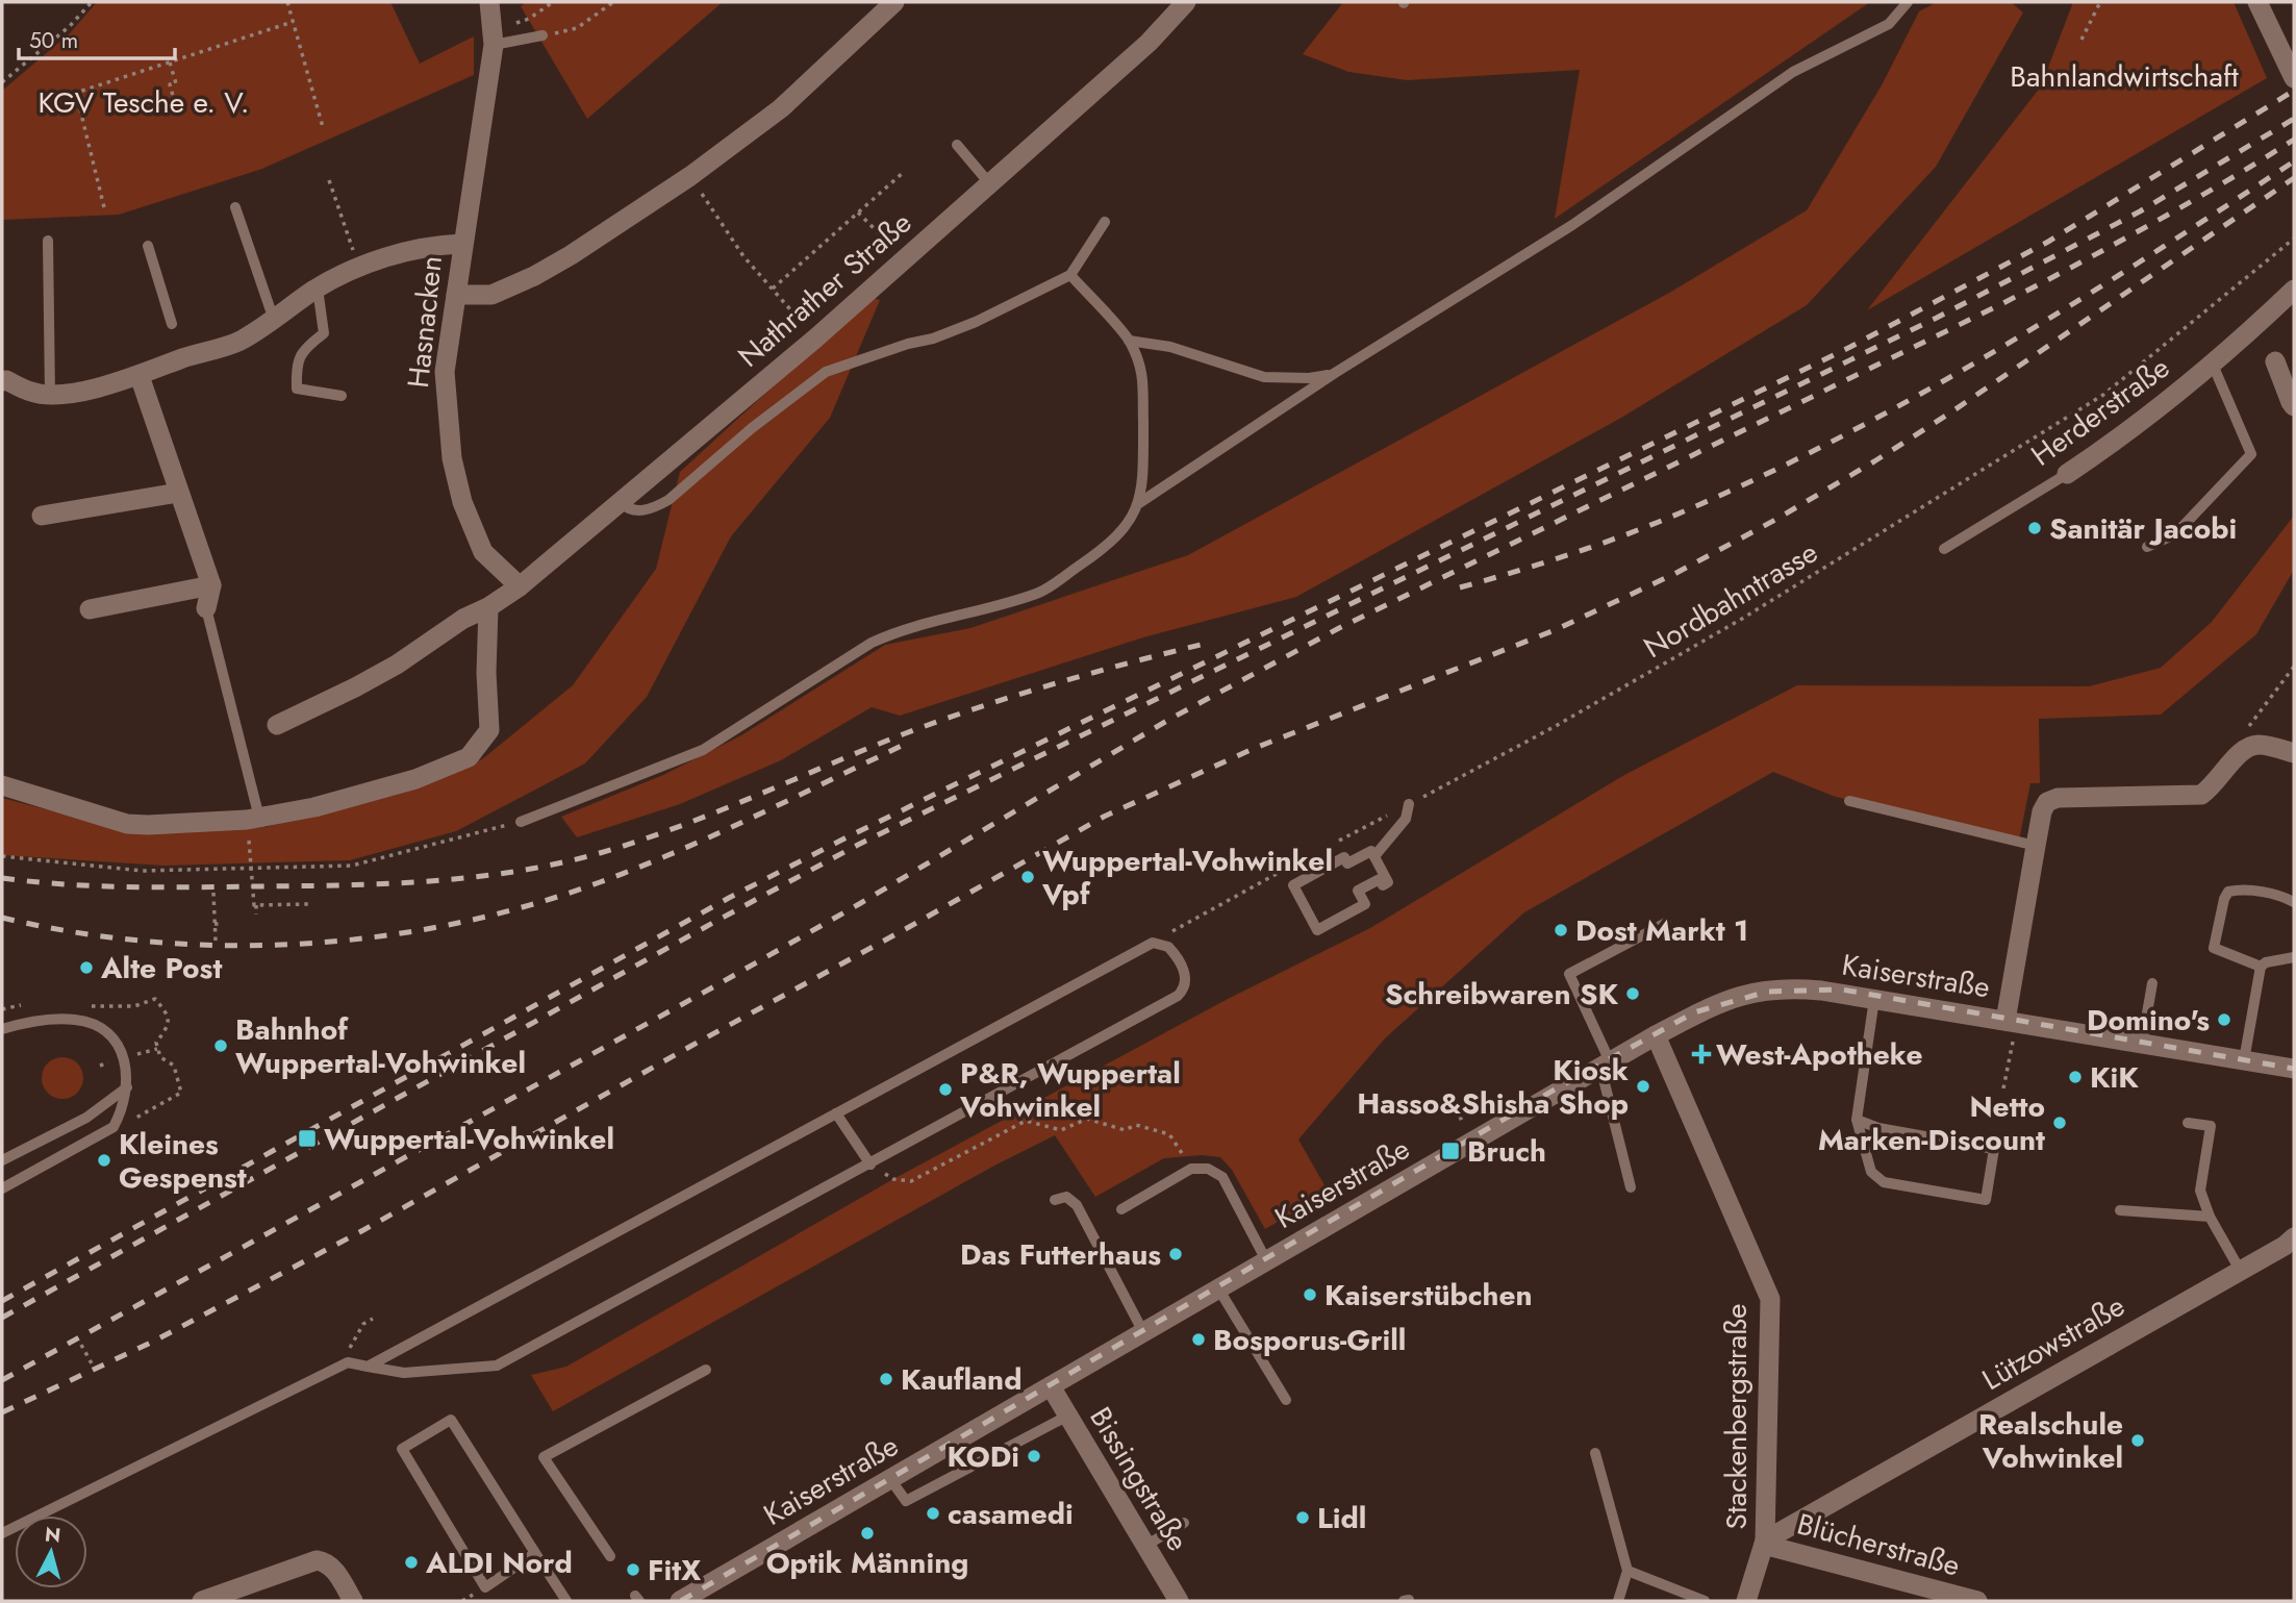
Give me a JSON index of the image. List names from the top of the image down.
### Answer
{
  "streets": {
    "street": [
      "Nathrather Straße",
      "Hasnacken",
      "Herderstraße",
      "Kaiserstraße",
      "Lützowstraße",
      "Stackenbergstraße",
      "Bissingstraße",
      "Blücherstraße"
    ],
    "path": ["Nordbahntrasse"]
  },
  "crossings": [
    ["Nathrather Straße", "Hasnacken"],
    ["Kaiserstraße", "Stackenbergstraße"],
    ["Kaiserstraße", "Bissingstraße"],
    ["Lützowstraße", "Stackenbergstraße"],
    ["Lützowstraße", "Blücherstraße"],
    ["Stackenbergstraße", "Blücherstraße"]
  ],
  "parks": ["Bahnlandwirtschaft", "KGV Tesche e. V."],
  "places": {
    "other": [
      "Sanitär Jacobi",
      "Wuppertal-Vohwinkel Vpf",
      "Dost Markt 1",
      "Alte Post",
      "Schreibwaren SK",
      "Domino's",
      "Bahnhof Wuppertal-Vohwinkel",
      "KiK",
      "Kiosk Hasso&Shisha Shop",
      "P&R, Wuppertal Vohwinkel",
      "Netto Marken-Discount",
      "Kleines Gespenst",
      "Das Futterhaus",
      "Kaiserstübchen",
      "Bosporus-Grill",
      "Kaufland",
      "Realschule Vohwinkel",
      "KODi",
      "casamedi",
      "Lidl",
      "Optik Männing",
      "ALDI Nord",
      "FitX"
    ],
    "health": ["West-Apotheke"],
    "transit": ["Wuppertal-Vohwinkel", "Bruch"]
  },
  "scale_bar": "50 m",
  "north": "top"
}
